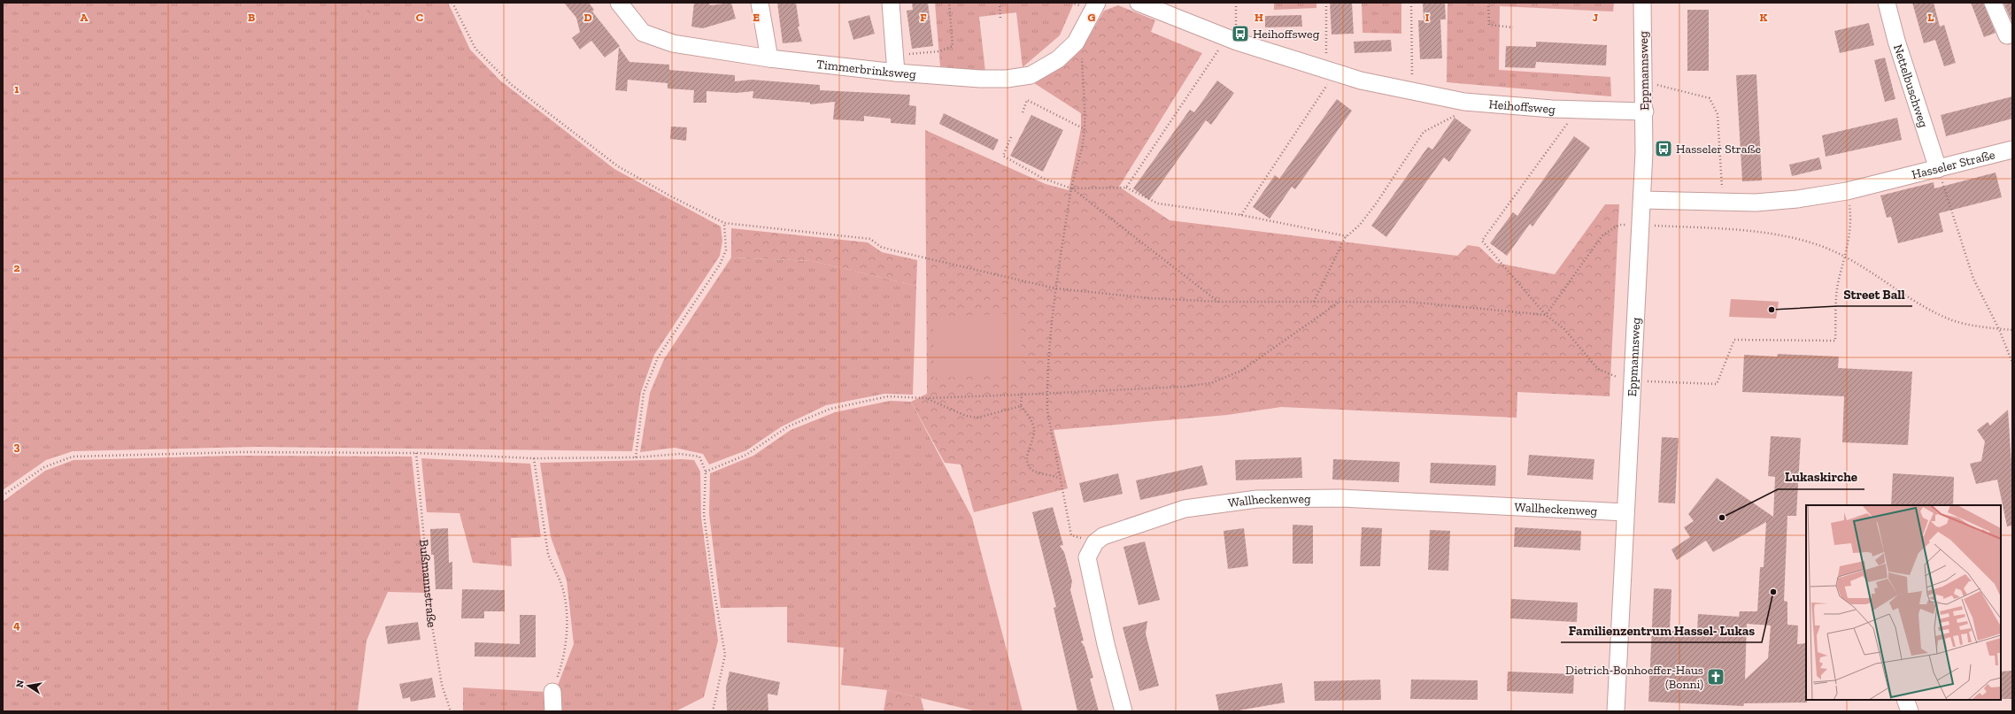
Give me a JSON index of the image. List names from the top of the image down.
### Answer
{
  "streets": {
    "street": [
      "Timmerbrinksweg",
      "Eppmannsweg",
      "Nettelbuschweg",
      "Heihoffsweg",
      "Hasseler Straße",
      "Wallheckenweg"
    ],
    "path": ["Bußmannstraße"]
  },
  "crossings": [
    ["Eppmannsweg", "Heihoffsweg"],
    ["Eppmannsweg", "Hasseler Straße"],
    ["Eppmannsweg", "Wallheckenweg"],
    ["Nettelbuschweg", "Hasseler Straße"]
  ],
  "places": {
    "bus stop": ["Heihoffsweg", "Hasseler Straße"],
    "other": ["Street Ball", "Lukaskirche", "Familienzentrum Hassel- Lukas"],
    "church": ["Dietrich-Bonhoeffer-Haus (Bonni)"]
  },
  "north": "left",
  "grid": {
    "columns": [
      "A",
      "B",
      "C",
      "D",
      "E",
      "F",
      "G",
      "H",
      "I",
      "J",
      "K",
      "L"
    ],
    "rows": [
      "1",
      "2",
      "3",
      "4"
    ]
  }
}
